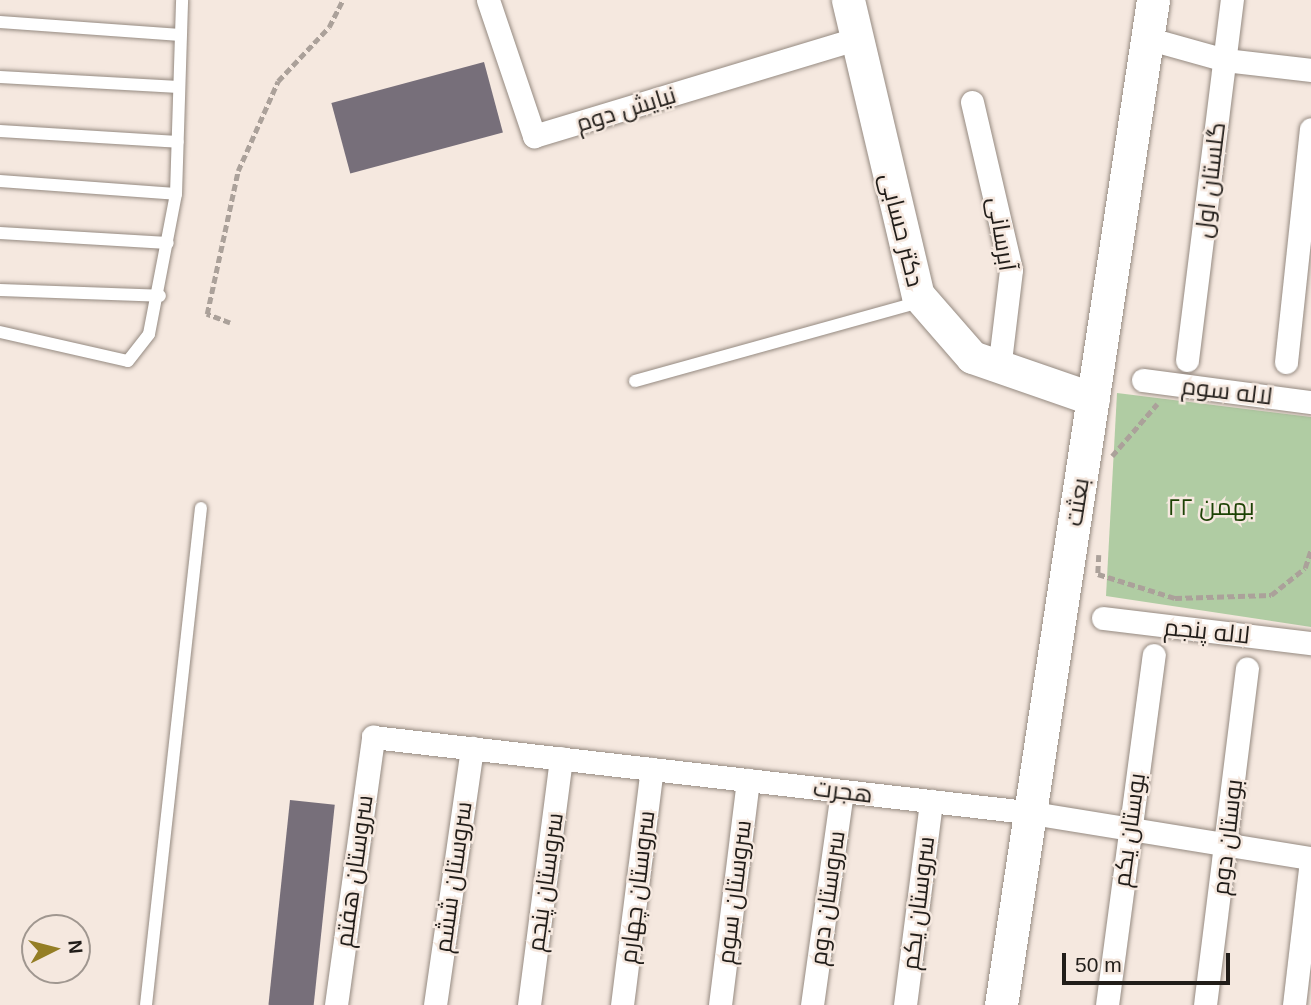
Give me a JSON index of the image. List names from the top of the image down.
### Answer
{
  "streets": {
    "street": [
      "نیایش دوم",
      "گلستان اول",
      "دکتر حسابی",
      "آبرسانی",
      "لاله سوم",
      "بعثت",
      "لاله پنجم",
      "هجرت",
      "بوستان یکم",
      "بوستان دوم",
      "سروستان هفتم",
      "سروستان ششم",
      "سروستان پنجم",
      "سروستان چهارم",
      "سروستان سوم",
      "سروستان دوم",
      "سروستان یکم"
    ]
  },
  "crossings": [
    ["نیایش دوم", "دکتر حسابی"],
    ["دکتر حسابی", "آبرسانی"],
    ["دکتر حسابی", "بعثت"],
    ["بعثت", "هجرت"],
    ["هجرت", "بوستان یکم"],
    ["هجرت", "بوستان دوم"],
    ["هجرت", "سروستان هفتم"],
    ["هجرت", "سروستان ششم"],
    ["هجرت", "سروستان پنجم"],
    ["هجرت", "سروستان چهارم"],
    ["هجرت", "سروستان سوم"],
    ["هجرت", "سروستان دوم"],
    ["هجرت", "سروستان یکم"]
  ],
  "parks": ["بهمن ۲۲"],
  "scale_bar": "50 m",
  "north": "right"
}
